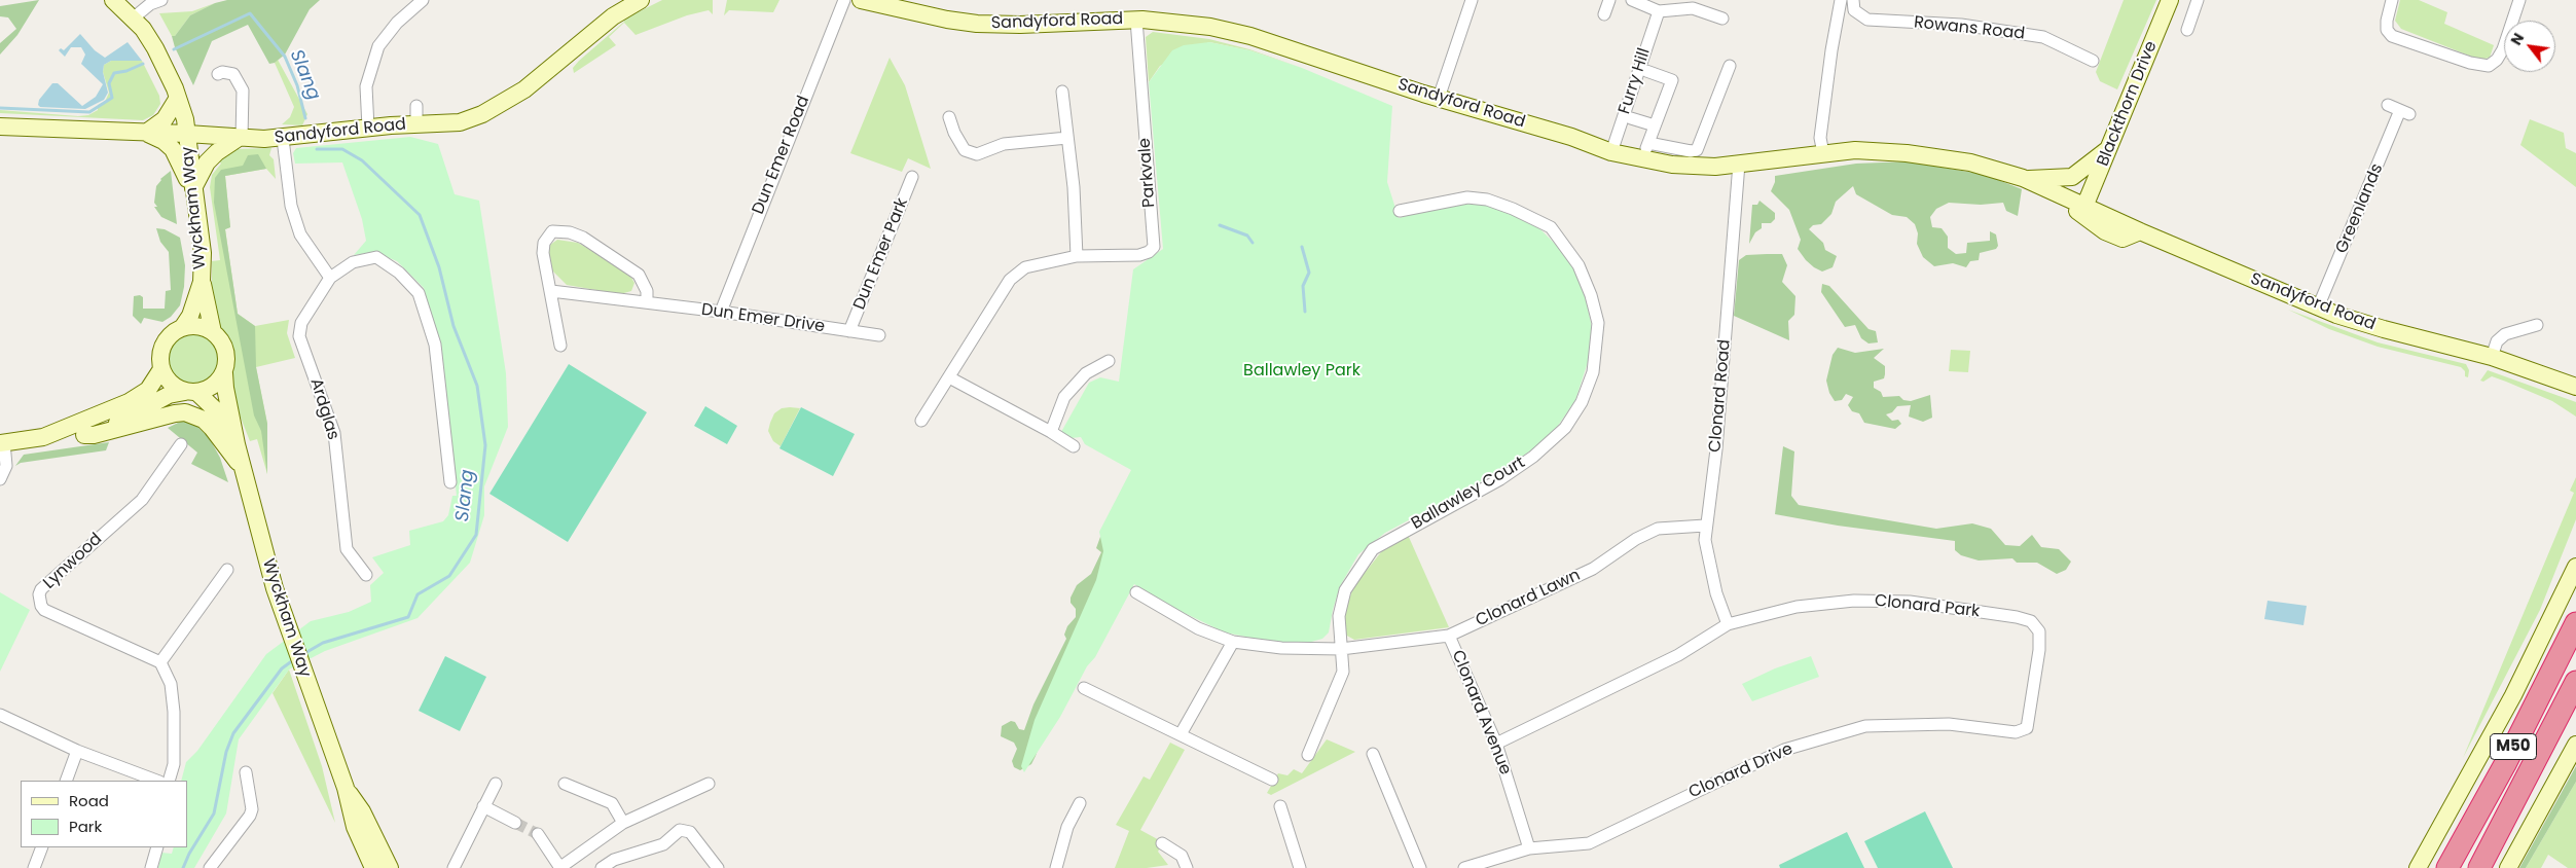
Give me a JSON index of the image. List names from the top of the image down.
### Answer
{
  "streets": {
    "highway": ["M50"],
    "main road": ["Sandyford Road", "Blackthorn Drive", "Wyckham Way"],
    "street": [
      "Rowans Road",
      "Furry Hill",
      "Dun Emer Road",
      "Parkvale",
      "Greenlands",
      "Dun Emer Park",
      "Dun Emer Drive",
      "Clonard Road",
      "Ardglas",
      "Ballawley Court",
      "Lynwood",
      "Clonard Lawn",
      "Clonard Park",
      "Clonard Avenue",
      "Clonard Drive"
    ]
  },
  "crossings": [
    ["Sandyford Road", "Furry Hill"],
    ["Sandyford Road", "Blackthorn Drive"],
    ["Sandyford Road", "Parkvale"],
    ["Sandyford Road", "Wyckham Way"],
    ["Sandyford Road", "Greenlands"],
    ["Sandyford Road", "Clonard Road"],
    ["Dun Emer Road", "Dun Emer Drive"],
    ["Dun Emer Park", "Dun Emer Drive"],
    ["Clonard Road", "Clonard Lawn"],
    ["Clonard Road", "Clonard Park"],
    ["Ballawley Court", "Clonard Lawn"],
    ["Clonard Lawn", "Clonard Avenue"],
    ["Clonard Park", "Clonard Avenue"],
    ["Clonard Park", "Clonard Drive"],
    ["Clonard Avenue", "Clonard Drive"]
  ],
  "water": ["Slang"],
  "parks": ["Ballawley Park"],
  "legend": ["Road", "Park"],
  "north": "top left"
}
